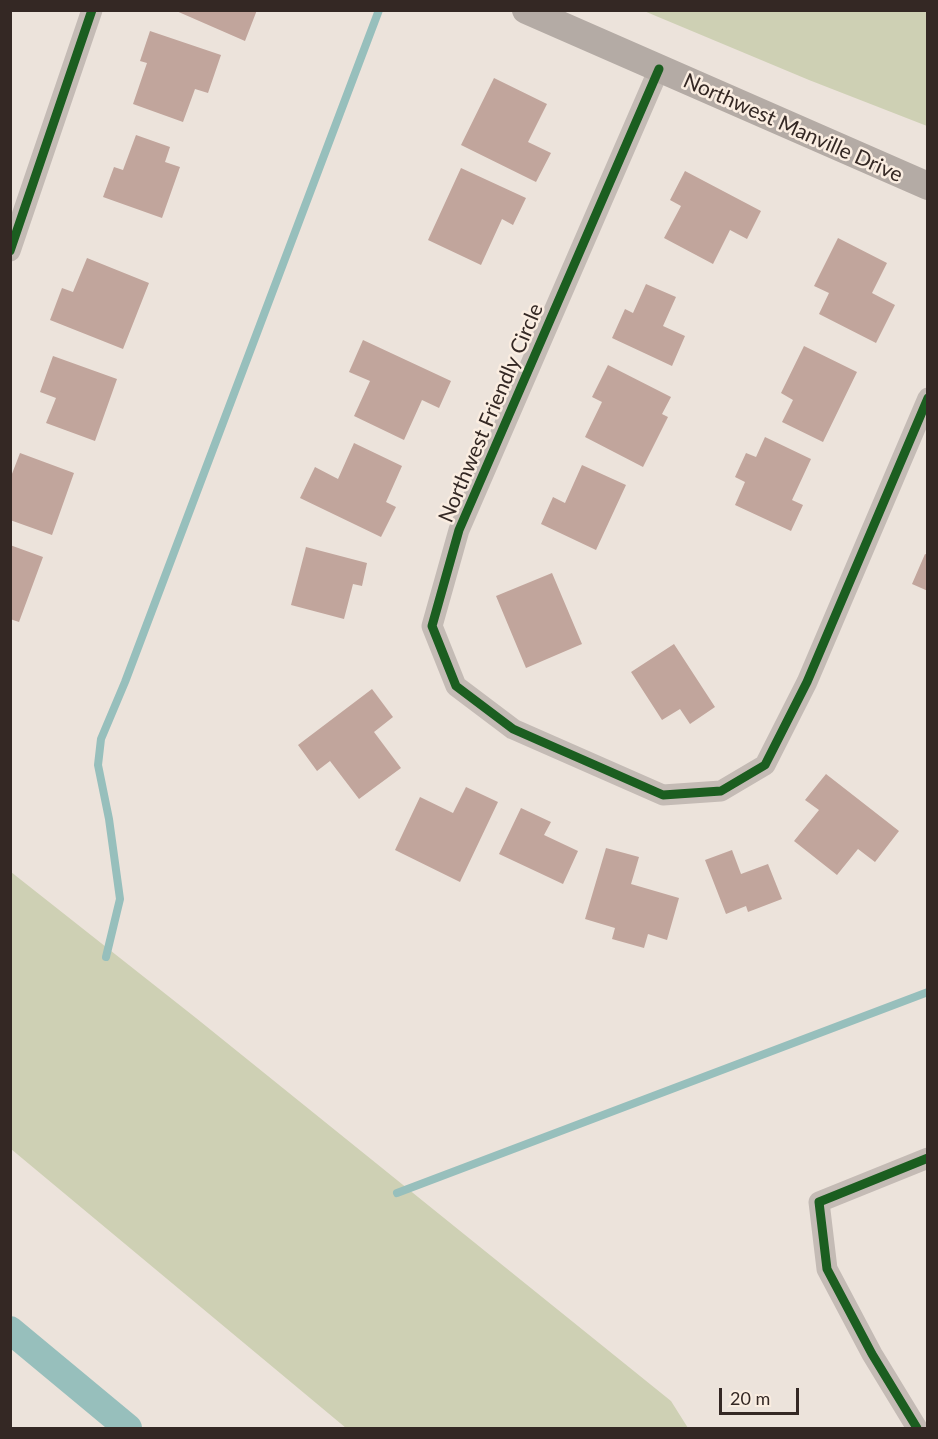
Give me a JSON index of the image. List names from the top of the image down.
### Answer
{
  "streets": {
    "street": ["Northwest Manville Drive", "Northwest Friendly Circle"]
  },
  "crossings": [
    ["Northwest Manville Drive", "Northwest Friendly Circle"]
  ],
  "scale_bar": "20 m"
}
